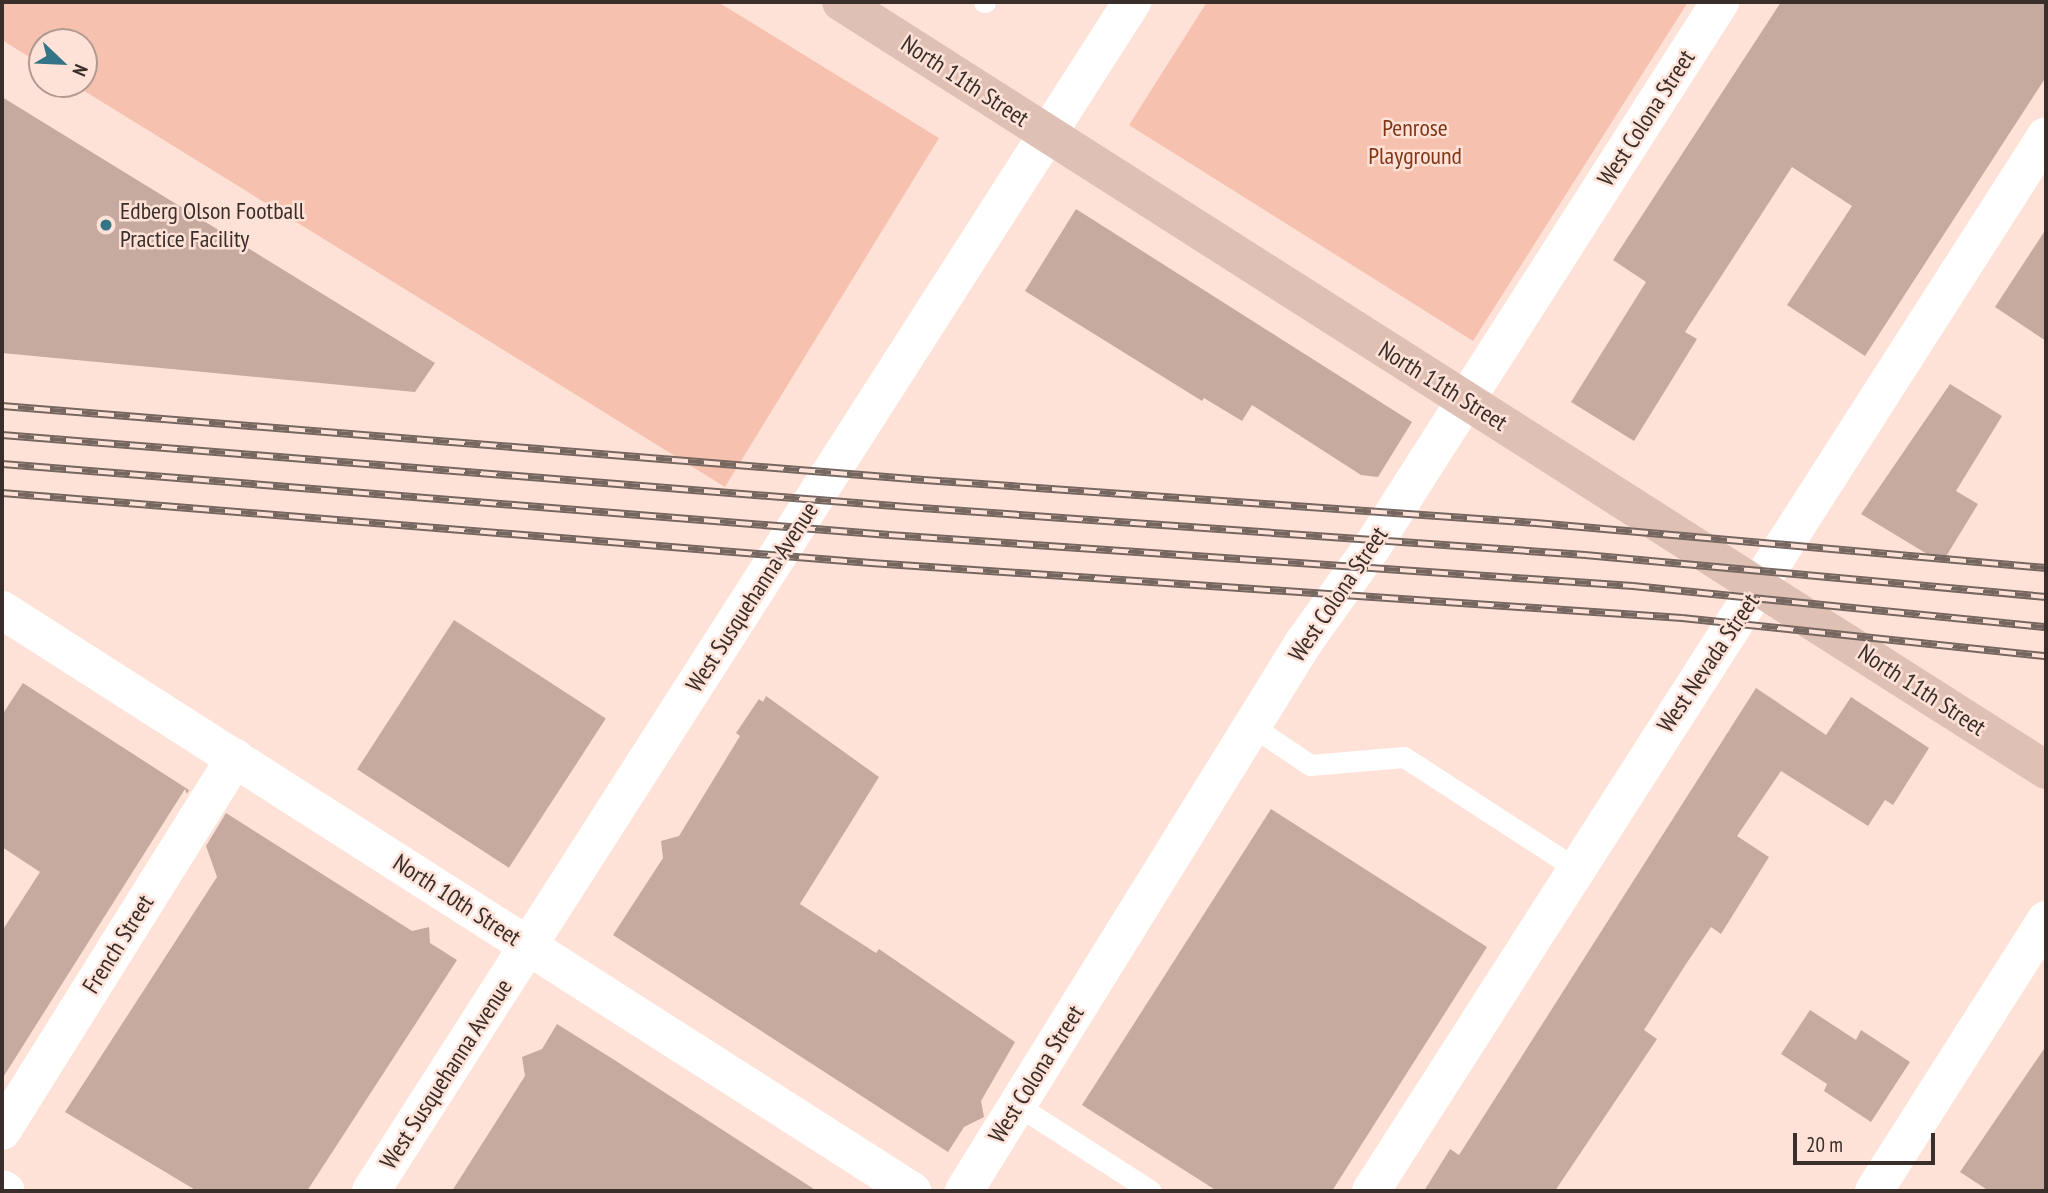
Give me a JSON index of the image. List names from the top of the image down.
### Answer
{
  "streets": {
    "main road": ["North 11th Street"],
    "street": [
      "West Colona Street",
      "West Susquehanna Avenue",
      "West Nevada Street",
      "North 10th Street",
      "French Street"
    ]
  },
  "crossings": [
    ["North 11th Street", "West Colona Street"],
    ["North 11th Street", "West Susquehanna Avenue"],
    ["North 11th Street", "West Nevada Street"],
    ["West Susquehanna Avenue", "North 10th Street"],
    ["North 10th Street", "French Street"]
  ],
  "parks": ["Penrose Playground"],
  "places": ["Edberg Olson Football Practice Facility"],
  "scale_bar": "20 m",
  "north": "bottom right"
}
